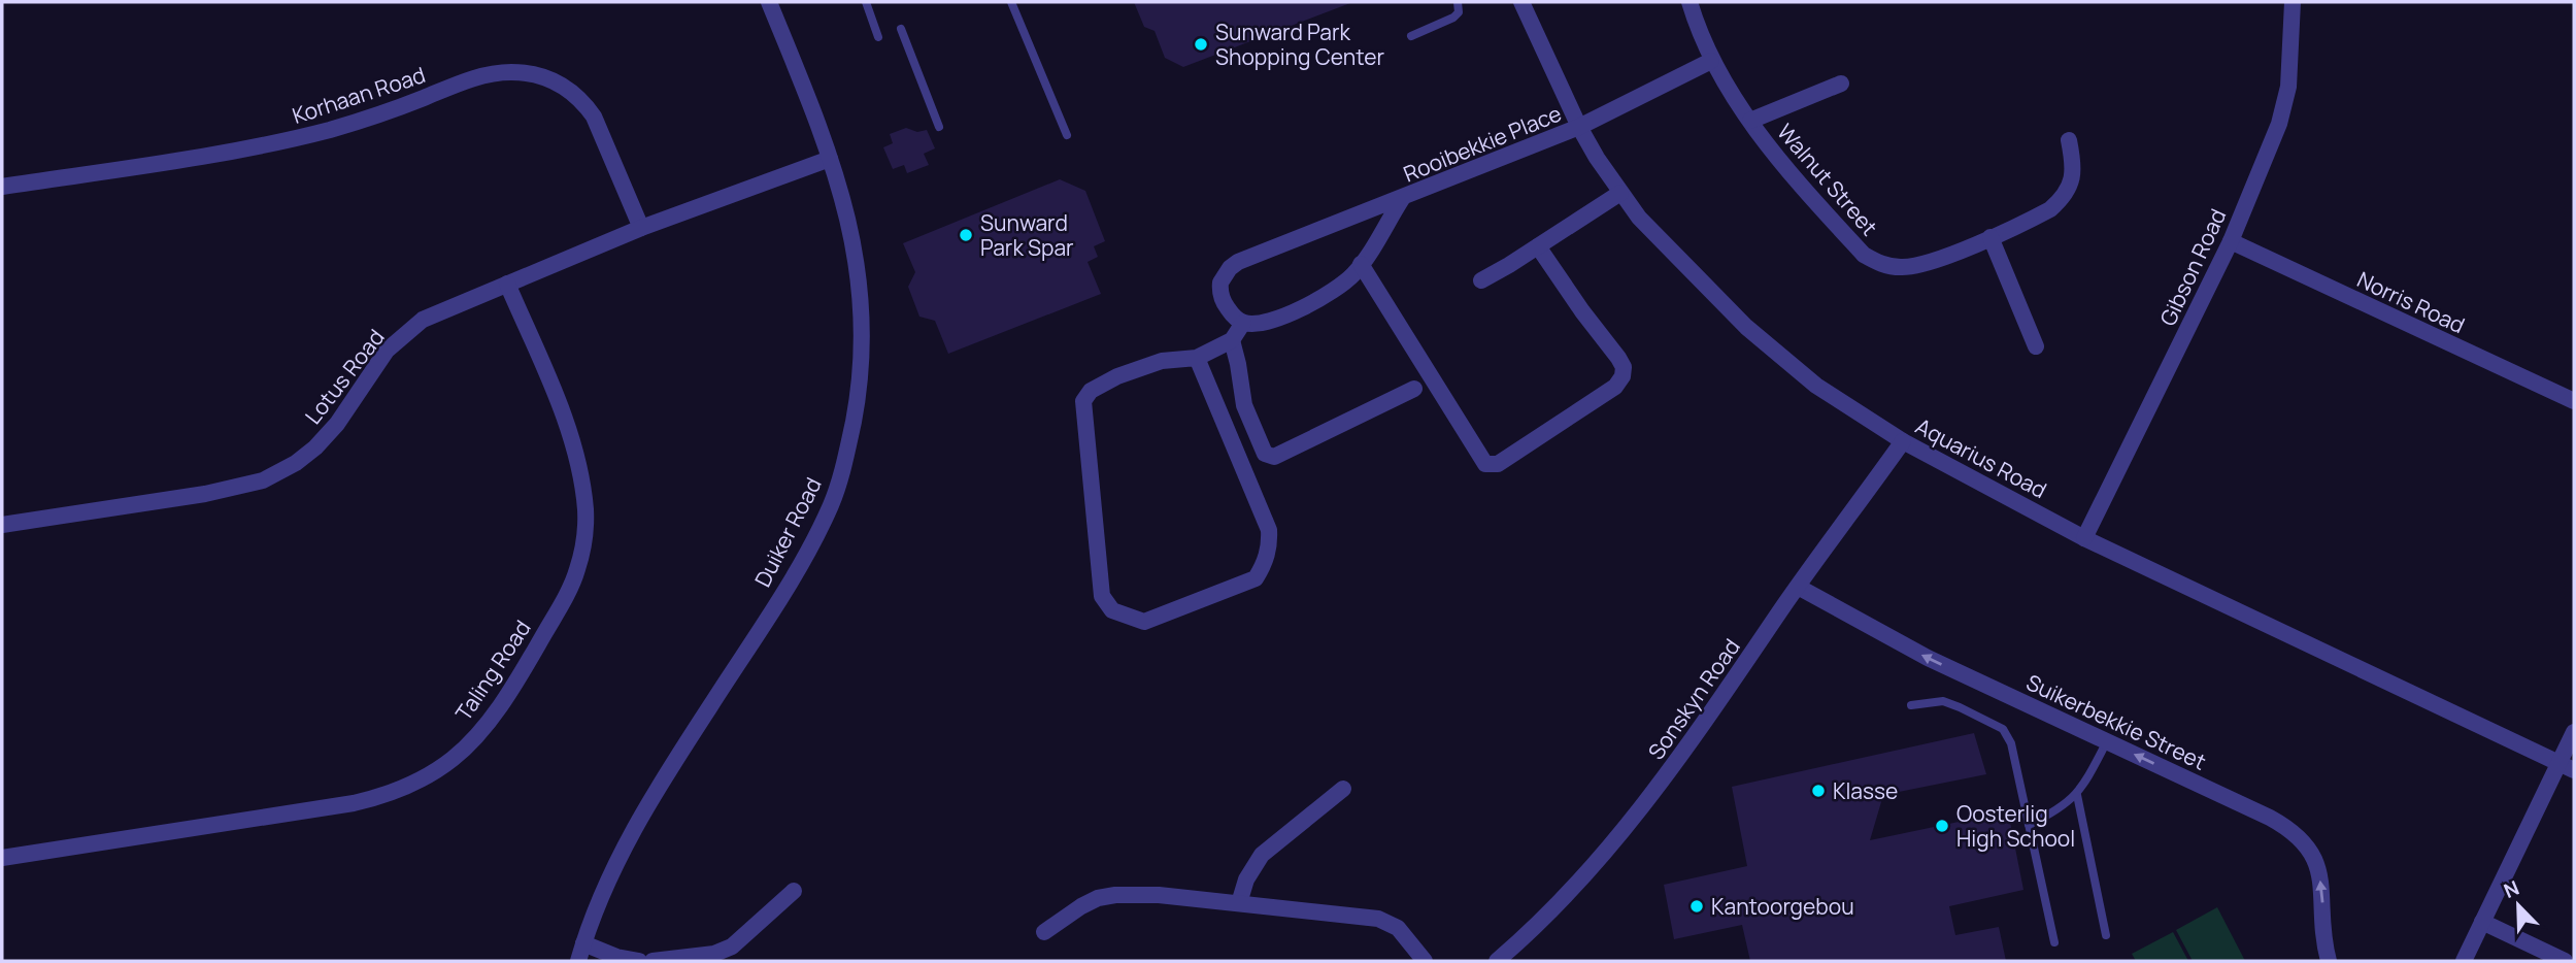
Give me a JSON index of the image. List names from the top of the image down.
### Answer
{
  "streets": {
    "street": [
      "Korhaan Road",
      "Rooibekkie Place",
      "Walnut Street",
      "Gibson Road",
      "Norris Road",
      "Lotus Road",
      "Aquarius Road",
      "Duiker Road",
      "Taling Road",
      "Sonskyn Road",
      "Suikerbekkie Street"
    ]
  },
  "crossings": [
    ["Korhaan Road", "Lotus Road"],
    ["Rooibekkie Place", "Walnut Street"],
    ["Rooibekkie Place", "Aquarius Road"],
    ["Gibson Road", "Norris Road"],
    ["Gibson Road", "Aquarius Road"],
    ["Lotus Road", "Duiker Road"],
    ["Lotus Road", "Taling Road"],
    ["Aquarius Road", "Sonskyn Road"],
    ["Sonskyn Road", "Suikerbekkie Street"]
  ],
  "one_way": ["Suikerbekkie Street"],
  "places": [
    "Sunward Park Shopping Center",
    "Sunward Park Spar",
    "Klasse",
    "Oosterlig High School",
    "Kantoorgebou"
  ],
  "north": "top left"
}
